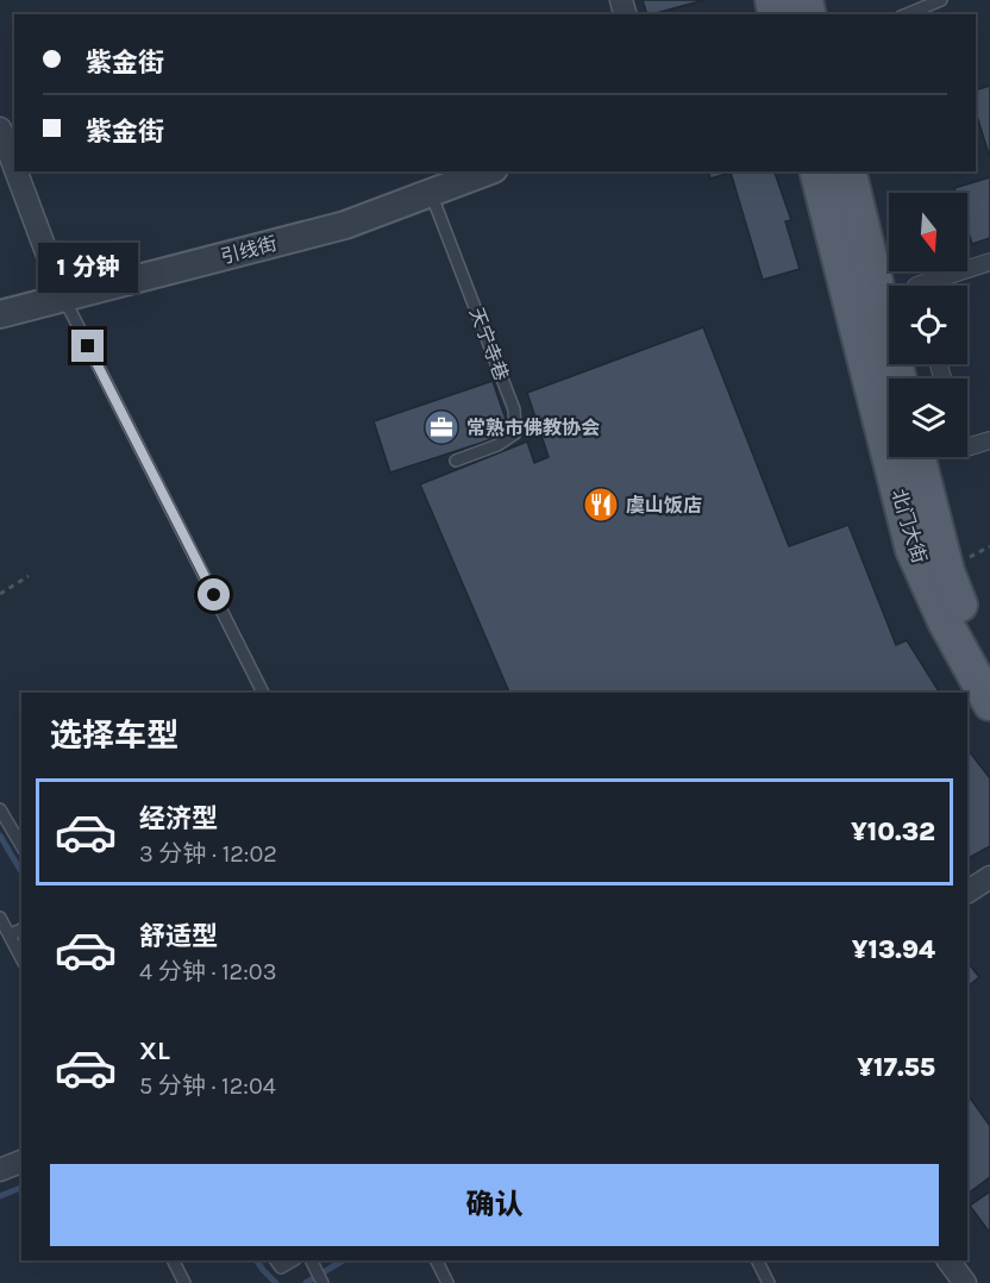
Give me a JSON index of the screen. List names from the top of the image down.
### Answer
{
  "streets": {
    "main road": ["北门大街"],
    "street": ["引线街"],
    "lane": ["天宁寺巷"]
  },
  "crossings": [
    ["引线街", "天宁寺巷"]
  ],
  "places": {
    "office": ["常熟市佛教协会"],
    "restaurant": ["虞山饭店"]
  },
  "north": "bottom",
  "page": {
    "banner": ["紫金街", "紫金街"],
    "bubble": "1 分钟",
    "heading": "选择车型",
    "list": [
      {
        "name": "经济型",
        "note": "3 分钟 · 12:02",
        "value": "¥10.32"
      },
      {
        "name": "舒适型",
        "note": "4 分钟 · 12:03",
        "value": "¥13.94"
      },
      {
        "name": "XL",
        "note": "5 分钟 · 12:04",
        "value": "¥17.55"
      }
    ],
    "buttons": "确认"
  }
}
